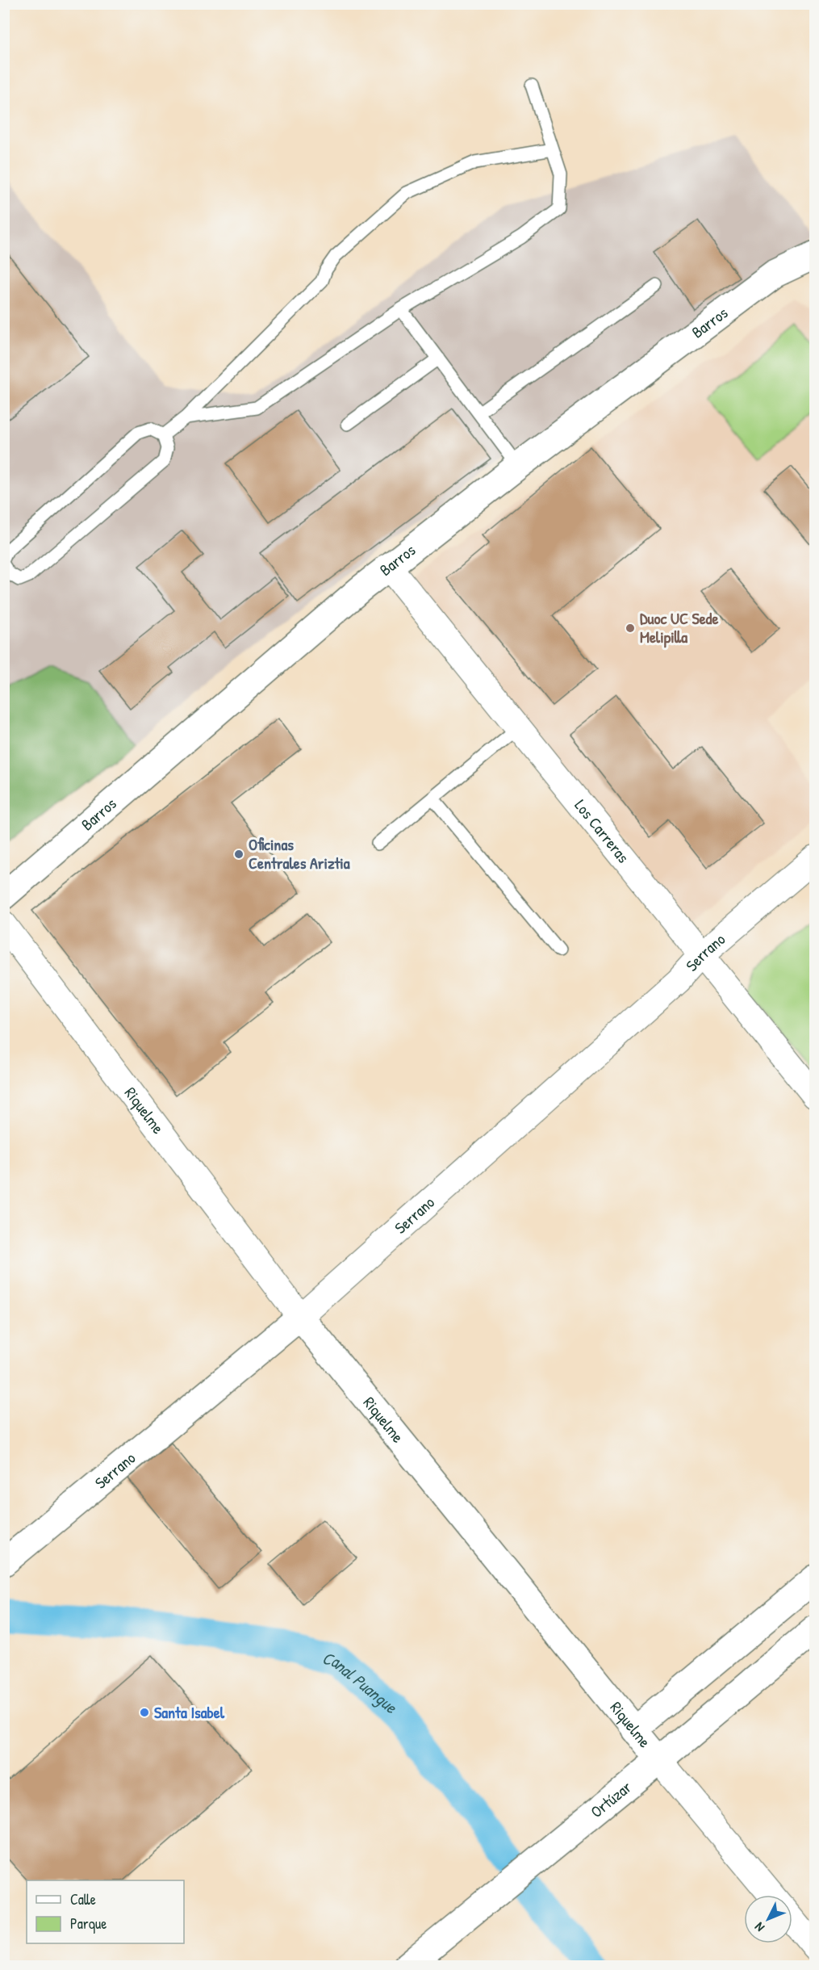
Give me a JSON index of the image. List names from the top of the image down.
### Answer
{
  "streets": {
    "main road": [
      "Barros",
      "Serrano",
      "Riquelme",
      "Ortúzar"
    ],
    "street": ["Los Carreras"]
  },
  "crossings": [
    ["Barros", "Los Carreras"],
    ["Los Carreras", "Serrano"],
    ["Serrano", "Riquelme"],
    ["Riquelme", "Ortúzar"]
  ],
  "water": ["Canal Puangue"],
  "places": ["Duoc UC Sede Melipilla", "Oficinas Centrales Ariztia", "Santa Isabel"],
  "legend": ["Calle", "Parque"],
  "north": "bottom left"
}
